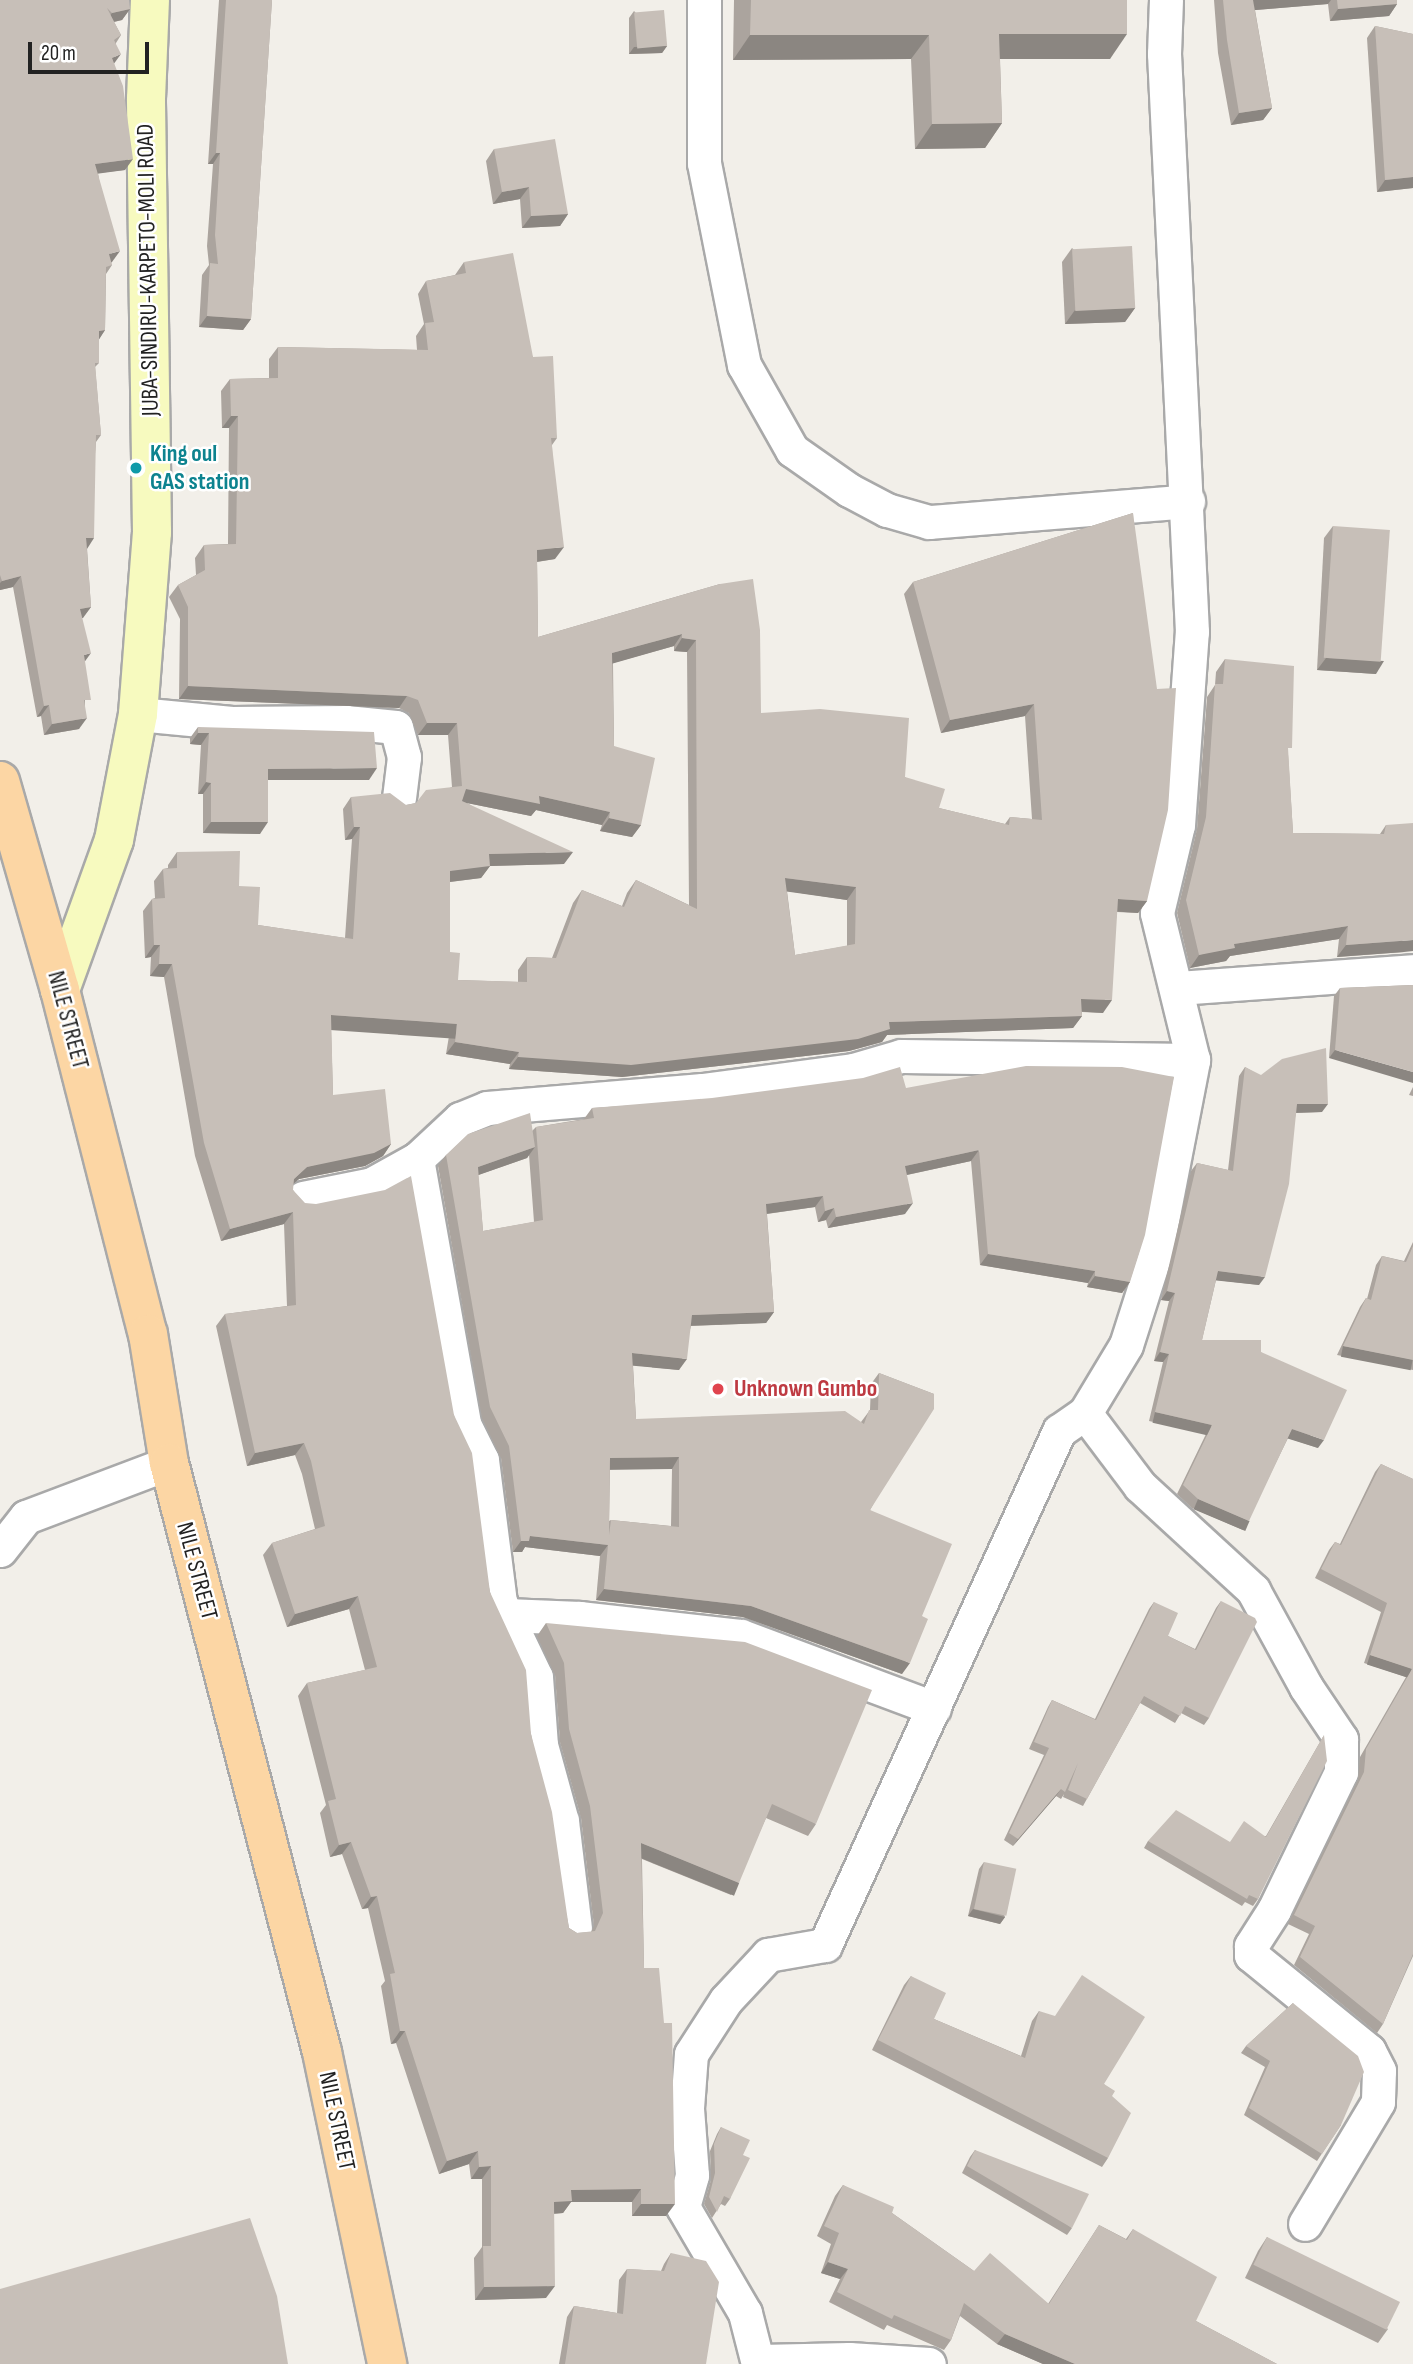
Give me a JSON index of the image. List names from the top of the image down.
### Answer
{
  "streets": {
    "main road": ["JUBA-SINDIRU-KARPETO-MOLI ROAD", "NILE STREET"]
  },
  "crossings": [
    ["JUBA-SINDIRU-KARPETO-MOLI ROAD", "NILE STREET"]
  ],
  "places": ["King oul GAS station", "Unknown Gumbo"],
  "scale_bar": "20 m"
}
